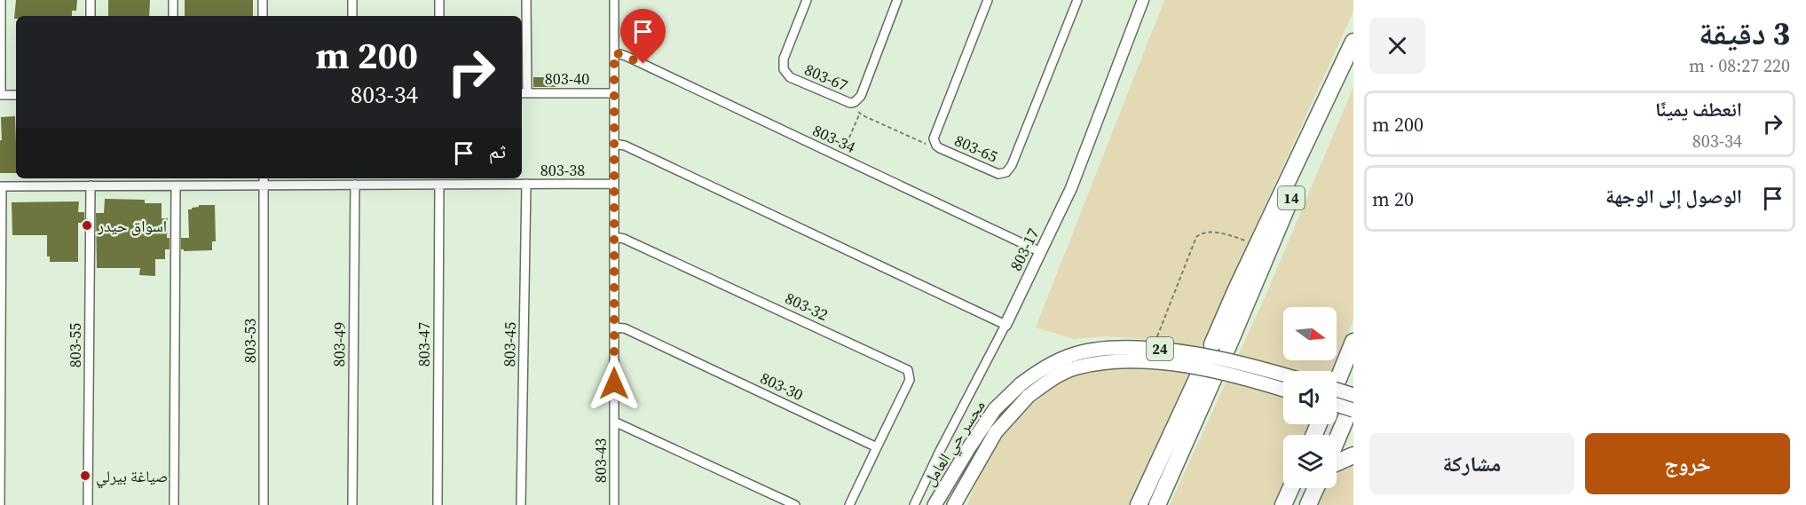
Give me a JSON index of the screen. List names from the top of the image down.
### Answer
{
  "streets": {
    "highway": ["14"],
    "main road": ["24", "مجسر حي العامل"],
    "street": [
      "803-67",
      "803-40",
      "803-34",
      "803-65",
      "803-38",
      "803-17",
      "803-32",
      "803-53",
      "803-49",
      "803-47",
      "803-45",
      "803-55",
      "803-30",
      "803-43"
    ]
  },
  "crossings": [
    ["803-40", "803-43"],
    ["803-34", "803-17"],
    ["803-34", "803-43"],
    ["803-38", "803-53"],
    ["803-38", "803-49"],
    ["803-38", "803-47"],
    ["803-38", "803-45"],
    ["803-38", "803-55"],
    ["803-38", "803-43"],
    ["803-32", "803-30"],
    ["803-32", "803-43"],
    ["803-30", "803-43"]
  ],
  "places": ["اسواق حيدر", "صياغة بيرلي"],
  "north": "right",
  "page": {
    "heading": ["3 دقيقة", "220 m · 08:27"],
    "turn": ["200 m", "803-34"],
    "list": [
      {
        "name": "انعطف يمينًا",
        "note": "803-34",
        "value": "200 m"
      },
      {
        "name": "الوصول إلى الوجهة",
        "value": "20 m"
      }
    ],
    "then": "ثم",
    "buttons": ["خروج", "مشاركة"]
  }
}
